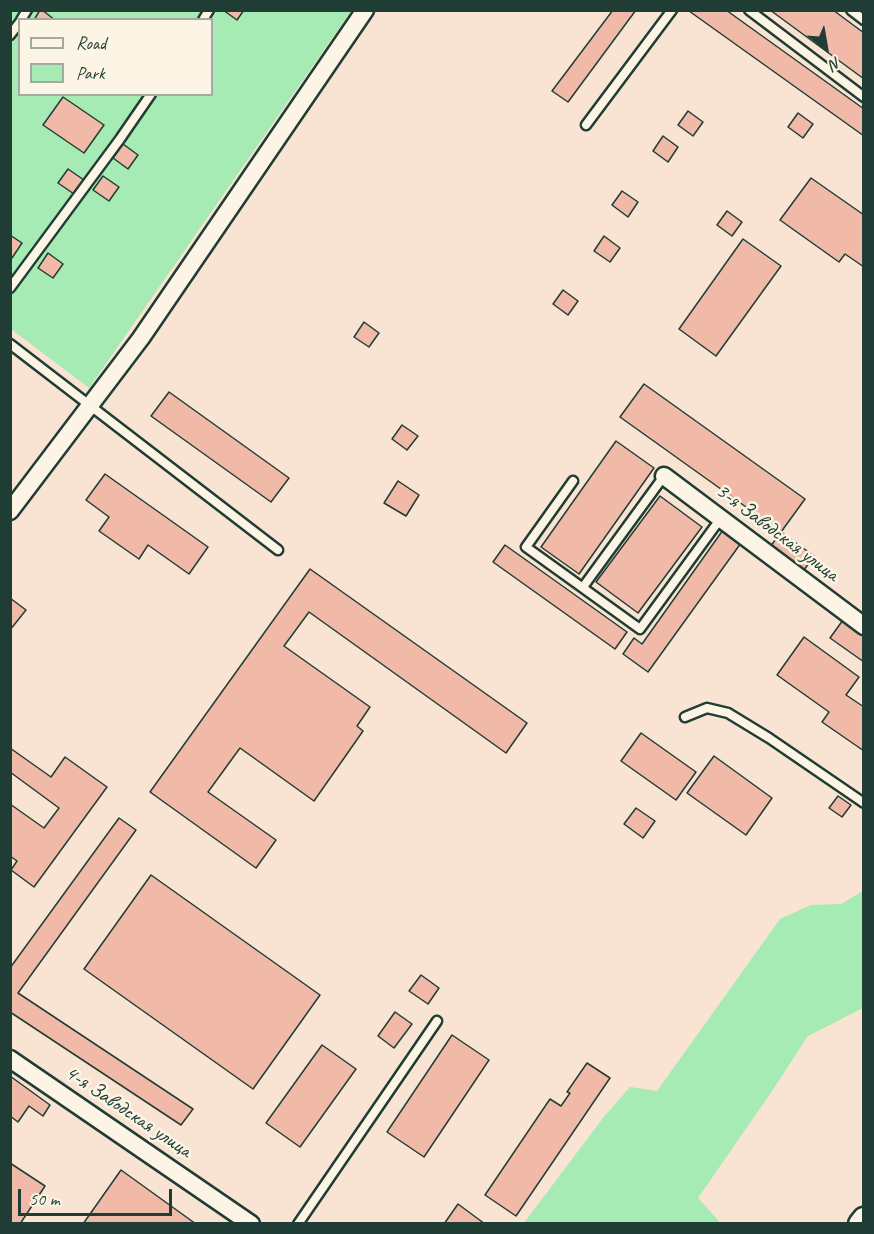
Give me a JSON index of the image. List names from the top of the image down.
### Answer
{
  "streets": {
    "street": ["3-я Заводская улица", "4-я Заводская улица"]
  },
  "legend": ["Road", "Park"],
  "scale_bar": "50 m",
  "north": "bottom right"
}
